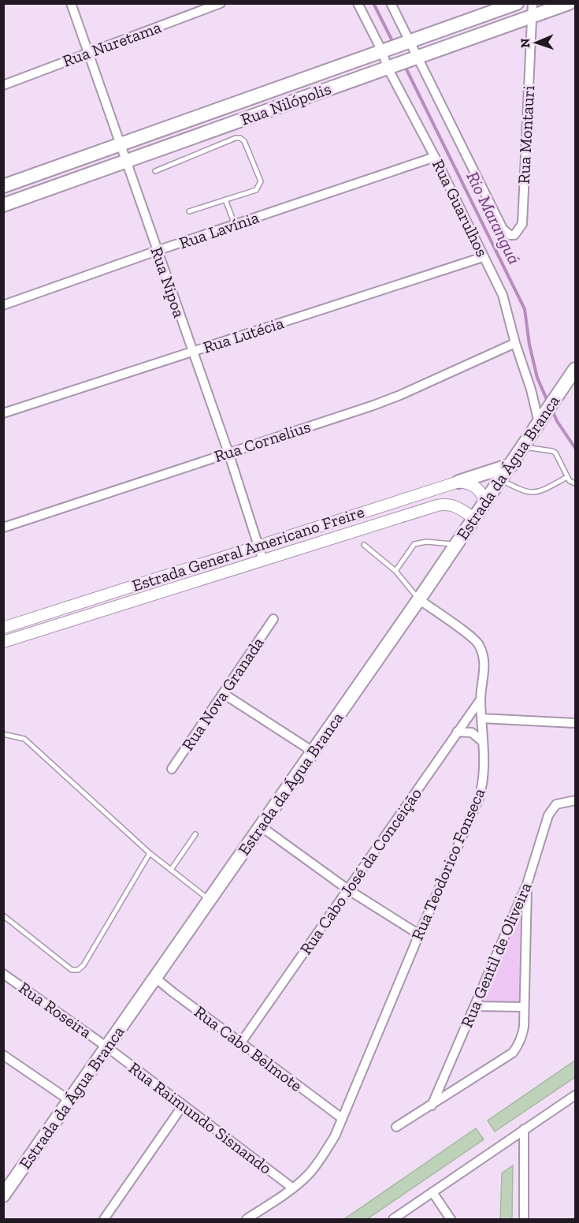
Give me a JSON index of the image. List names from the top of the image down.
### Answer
{
  "streets": {
    "main road": ["Rua Nilópolis", "Estrada da Água Branca"],
    "street": [
      "Rua Nuretama",
      "Rua Montauri",
      "Rua Guarulhos",
      "Rua Lavínia",
      "Rua Nipoa",
      "Rua Lutécia",
      "Rua Cornelius",
      "Estrada General Americano Freire",
      "Rua Nova Granada",
      "Rua Teodorico Fonseca",
      "Rua Cabo José da Conceição",
      "Rua Gentil de Oliveira",
      "Rua Roseira",
      "Rua Cabo Belmote",
      "Rua Raimundo Sisnando"
    ]
  },
  "crossings": [
    ["Rua Nuretama", "Rua Nipoa"],
    ["Rua Nilópolis", "Rua Montauri"],
    ["Rua Nilópolis", "Rua Guarulhos"],
    ["Rua Nilópolis", "Rua Nipoa"],
    ["Rua Montauri", "Rua Guarulhos"],
    ["Rua Guarulhos", "Rua Lavínia"],
    ["Rua Guarulhos", "Rua Lutécia"],
    ["Rua Guarulhos", "Rua Cornelius"],
    ["Rua Guarulhos", "Estrada da Água Branca"],
    ["Rua Lavínia", "Rua Nipoa"],
    ["Rua Nipoa", "Rua Lutécia"],
    ["Rua Nipoa", "Rua Cornelius"],
    ["Rua Nipoa", "Estrada General Americano Freire"],
    ["Estrada da Água Branca", "Estrada General Americano Freire"],
    ["Estrada da Água Branca", "Rua Teodorico Fonseca"],
    ["Estrada da Água Branca", "Rua Roseira"],
    ["Estrada da Água Branca", "Rua Cabo Belmote"],
    ["Estrada da Água Branca", "Rua Raimundo Sisnando"],
    ["Rua Teodorico Fonseca", "Rua Cabo José da Conceição"],
    ["Rua Teodorico Fonseca", "Rua Cabo Belmote"],
    ["Rua Teodorico Fonseca", "Rua Raimundo Sisnando"],
    ["Rua Cabo José da Conceição", "Rua Cabo Belmote"],
    ["Rua Roseira", "Rua Raimundo Sisnando"]
  ],
  "water": ["Rio Maranguá"],
  "north": "left"
}
